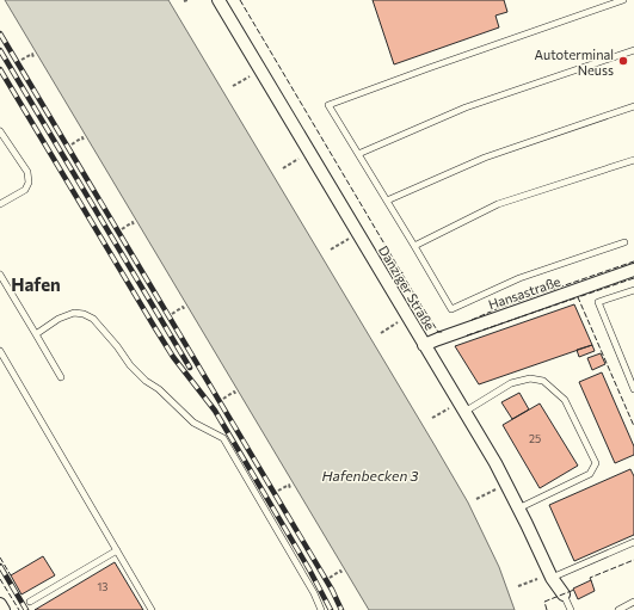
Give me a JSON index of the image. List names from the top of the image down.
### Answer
{
  "streets": {
    "street": ["Danziger Straße", "Hansastraße"]
  },
  "crossings": [
    ["Danziger Straße", "Hansastraße"]
  ],
  "districts": ["Hafen"],
  "water": ["Hafenbecken 3"],
  "places": ["Autoterminal Neuss"],
  "house_numbers": ["25", "13"]
}
